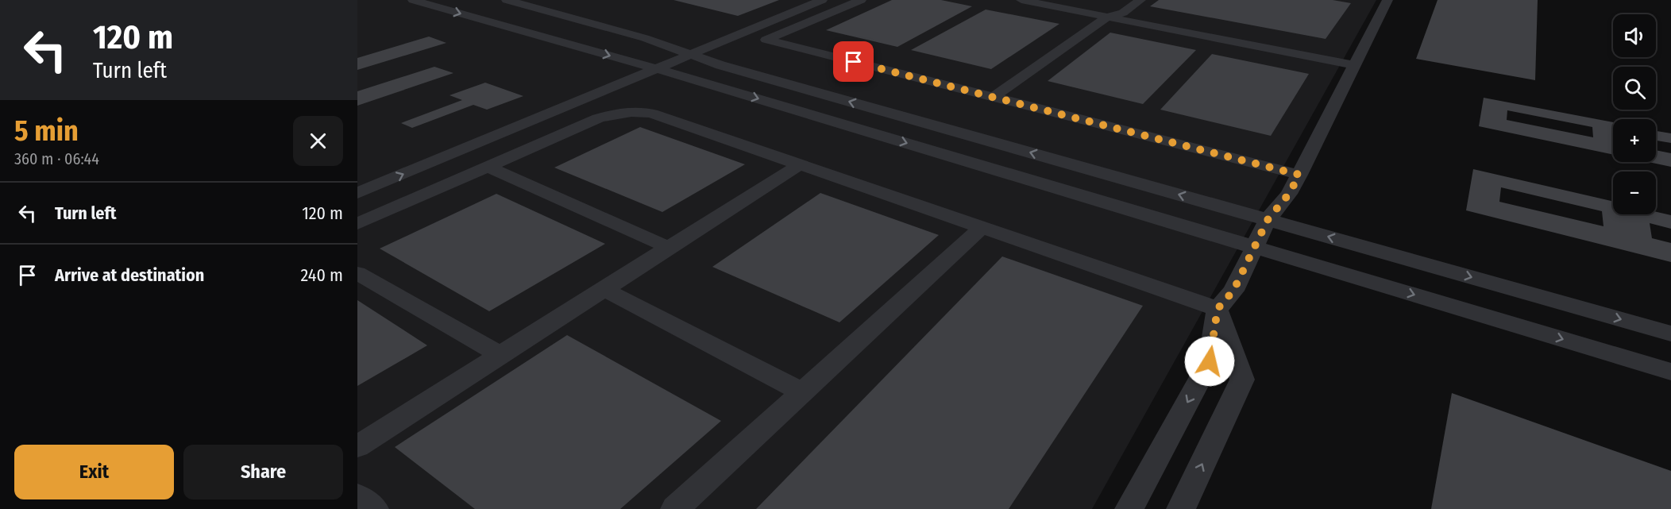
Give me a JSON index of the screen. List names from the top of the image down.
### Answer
{
  "page": {
    "turn": ["120 m", "Turn left"],
    "map_buttons": ["+", "−"],
    "heading": ["5 min", "360 m · 06:44"],
    "list": [
      {
        "name": "Turn left",
        "value": "120 m"
      },
      {
        "name": "Arrive at destination",
        "value": "240 m"
      }
    ],
    "buttons": ["Exit", "Share"]
  }
}
